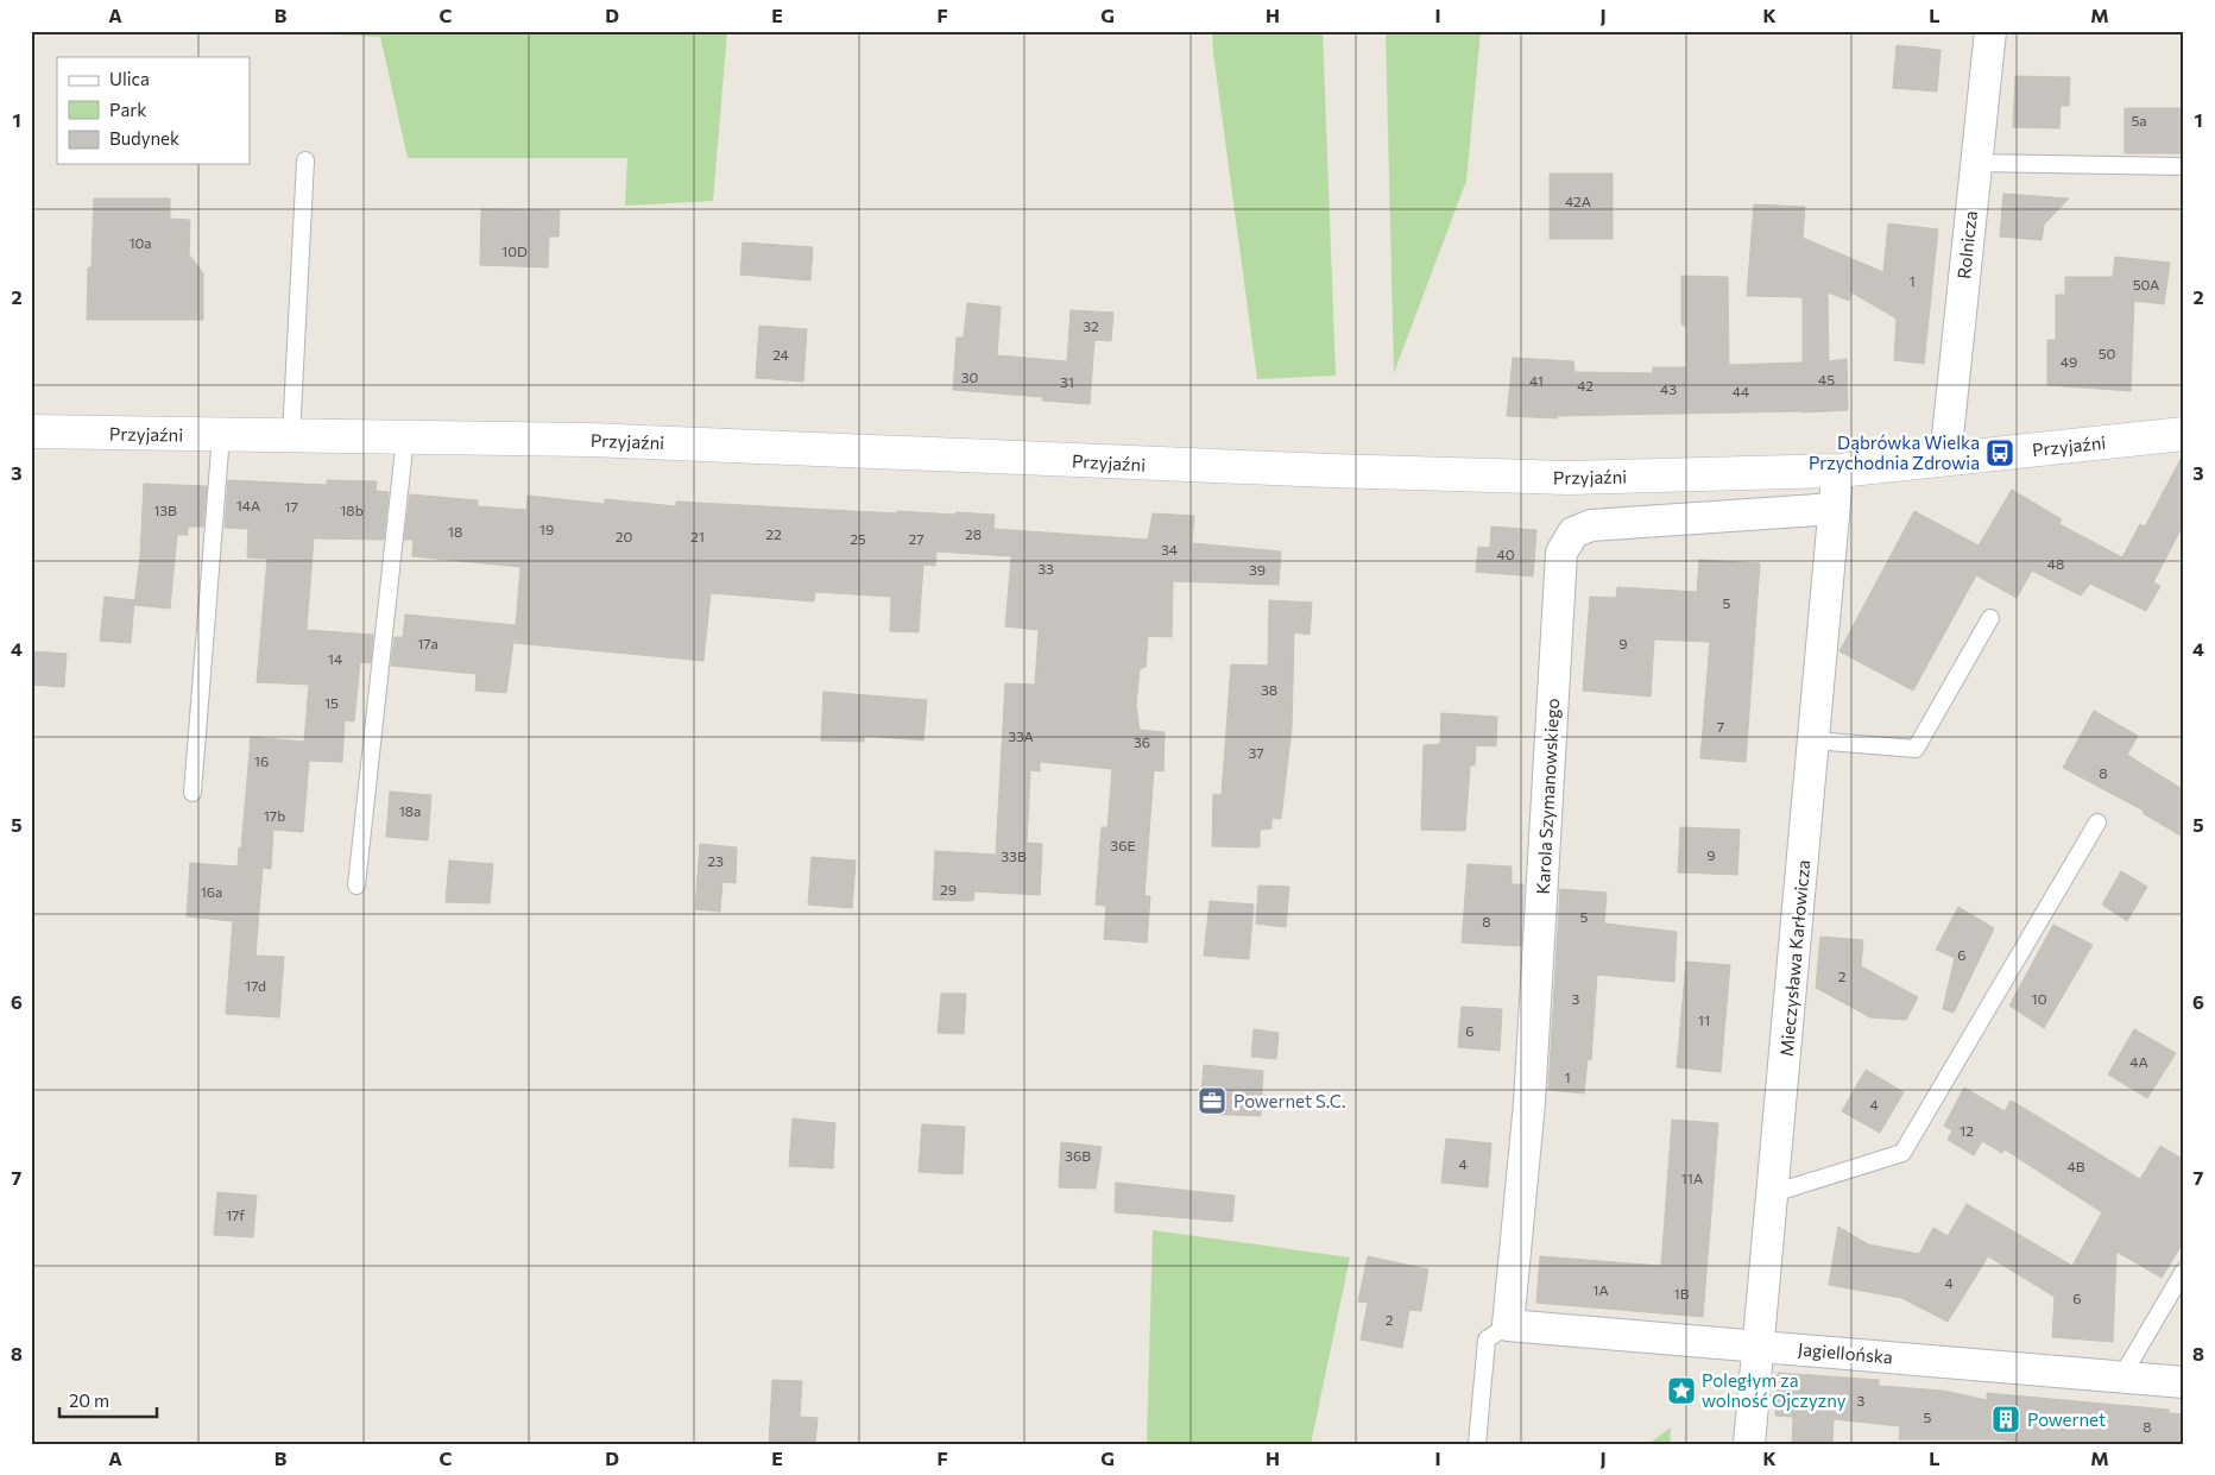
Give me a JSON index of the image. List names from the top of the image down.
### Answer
{
  "streets": {
    "street": [
      "Rolnicza",
      "Przyjaźni",
      "Karola Szymanowskiego",
      "Mieczysława Karłowicza",
      "Jagiellońska"
    ]
  },
  "crossings": [
    ["Rolnicza", "Przyjaźni"],
    ["Przyjaźni", "Mieczysława Karłowicza"],
    ["Karola Szymanowskiego", "Mieczysława Karłowicza"],
    ["Karola Szymanowskiego", "Jagiellońska"],
    ["Mieczysława Karłowicza", "Jagiellońska"]
  ],
  "places": {
    "bus stop": ["Dąbrówka Wielka Przychodnia Zdrowia"],
    "office": ["Powernet S.C."],
    "place": ["Poległym za wolność Ojczyzny"],
    "building": ["Powernet"]
  },
  "house_numbers": [
    "5a",
    "42A",
    "10a",
    "10D",
    "1",
    "50A",
    "32",
    "50",
    "24",
    "49",
    "30",
    "45",
    "41",
    "31",
    "42",
    "43",
    "44",
    "14A",
    "17",
    "13B",
    "18b",
    "19",
    "18",
    "22",
    "28",
    "20",
    "21",
    "25",
    "27",
    "34",
    "40",
    "48",
    "33",
    "39",
    "5",
    "17a",
    "9",
    "14",
    "38",
    "15",
    "7",
    "33A",
    "36",
    "37",
    "16",
    "8",
    "18a",
    "17b",
    "36E",
    "9",
    "33B",
    "23",
    "29",
    "16a",
    "5",
    "8",
    "6",
    "2",
    "17d",
    "3",
    "10",
    "11",
    "6",
    "4A",
    "1",
    "4",
    "12",
    "36B",
    "4",
    "4B",
    "11A",
    "17f",
    "4",
    "1A",
    "1B",
    "6",
    "2",
    "3",
    "5",
    "8"
  ],
  "legend": ["Ulica", "Park", "Budynek"],
  "scale_bar": "20 m",
  "grid": {
    "columns": [
      "A",
      "B",
      "C",
      "D",
      "E",
      "F",
      "G",
      "H",
      "I",
      "J",
      "K",
      "L",
      "M"
    ],
    "rows": [
      "1",
      "2",
      "3",
      "4",
      "5",
      "6",
      "7",
      "8"
    ]
  }
}
